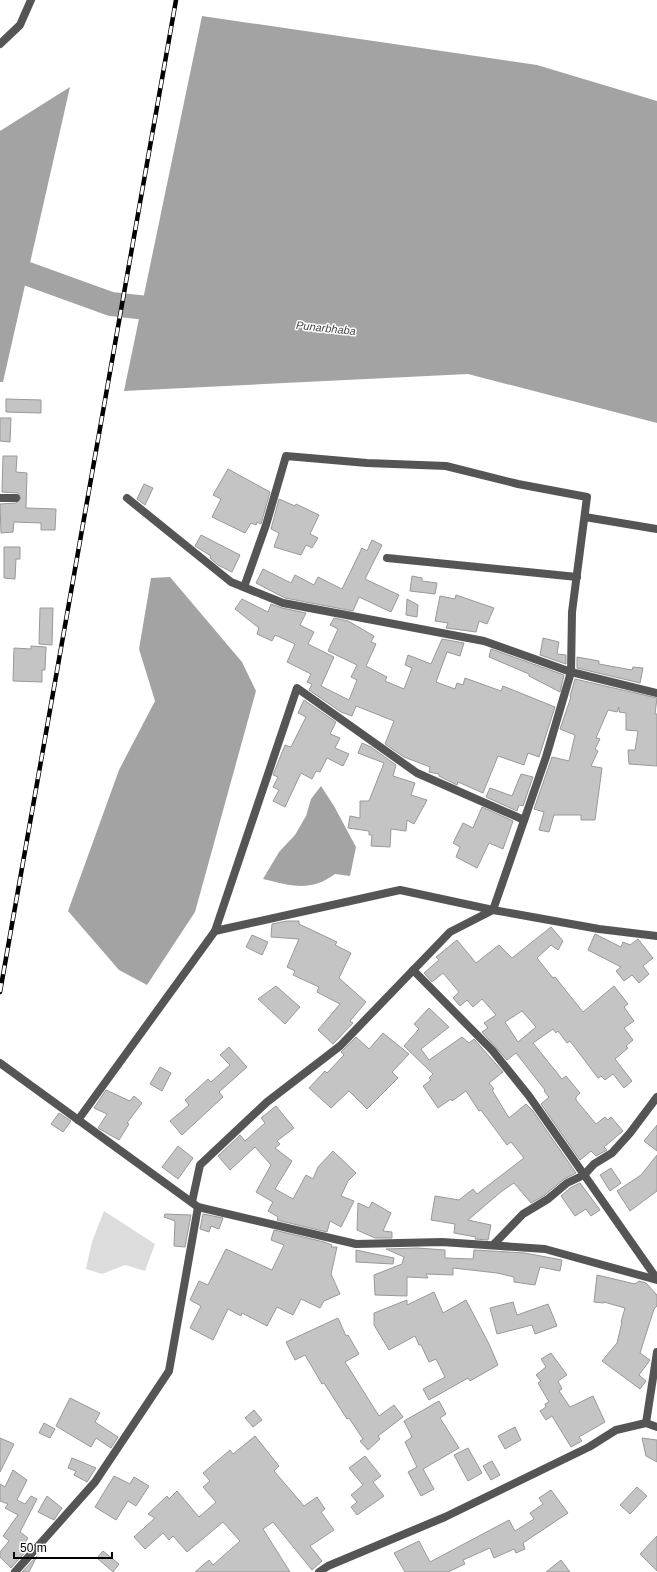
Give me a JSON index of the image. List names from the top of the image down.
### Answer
{
  "water": ["Punarbhaba"],
  "scale_bar": "50 m"
}
